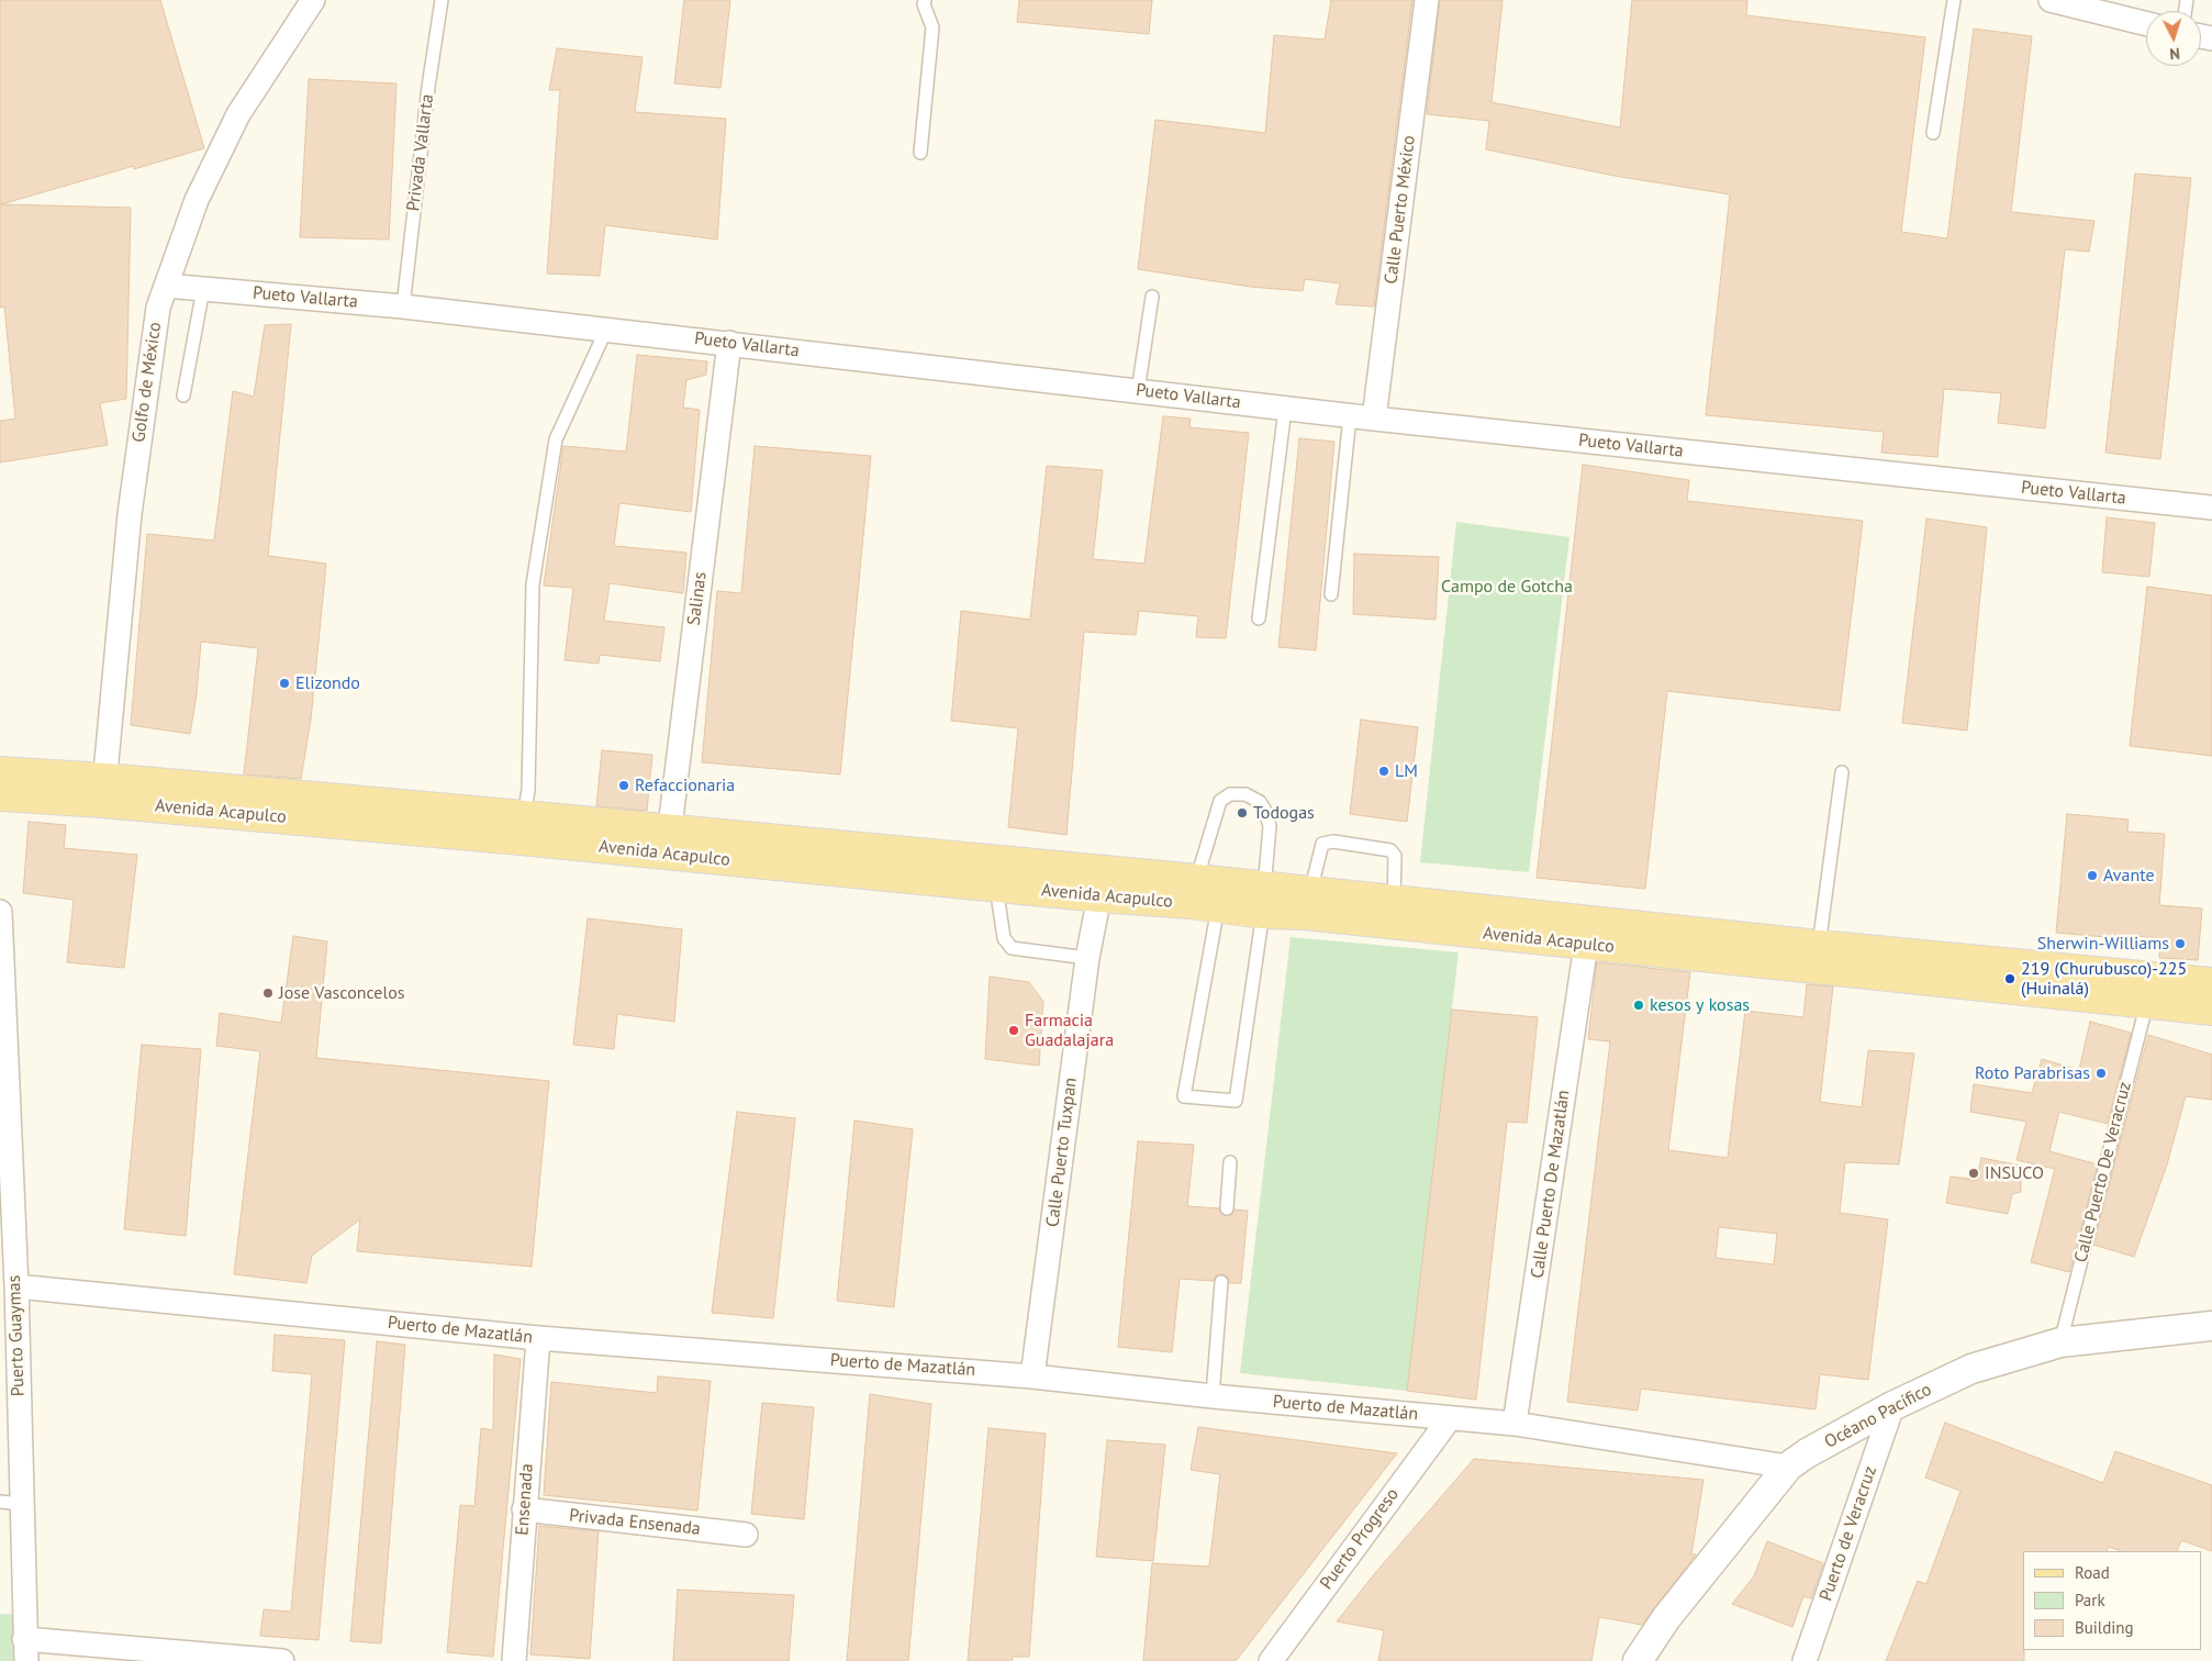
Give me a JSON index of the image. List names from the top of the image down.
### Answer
{
  "streets": {
    "main road": ["Avenida Acapulco"],
    "street": [
      "Calle Puerto México",
      "Pueto Vallarta",
      "Golfo de México",
      "Salinas",
      "Calle Puerto Tuxpan",
      "Calle Puerto De Mazatlán",
      "Puerto de Mazatlán",
      "Puerto Guaymas",
      "Océano Pacífico",
      "Ensenada",
      "Privada Ensenada",
      "Puerto de Veracruz",
      "Puerto Progreso"
    ],
    "lane": ["Privada Vallarta", "Calle Puerto De Veracruz"]
  },
  "crossings": [
    ["Privada Vallarta", "Pueto Vallarta"],
    ["Calle Puerto México", "Pueto Vallarta"],
    ["Pueto Vallarta", "Golfo de México"],
    ["Pueto Vallarta", "Salinas"],
    ["Golfo de México", "Avenida Acapulco"],
    ["Salinas", "Avenida Acapulco"],
    ["Avenida Acapulco", "Calle Puerto Tuxpan"],
    ["Avenida Acapulco", "Calle Puerto De Veracruz"],
    ["Avenida Acapulco", "Calle Puerto De Mazatlán"],
    ["Calle Puerto Tuxpan", "Puerto de Mazatlán"],
    ["Calle Puerto De Veracruz", "Océano Pacífico"],
    ["Calle Puerto De Mazatlán", "Puerto de Mazatlán"],
    ["Puerto de Mazatlán", "Puerto Guaymas"],
    ["Puerto de Mazatlán", "Océano Pacífico"],
    ["Puerto de Mazatlán", "Ensenada"],
    ["Puerto de Mazatlán", "Puerto Progreso"],
    ["Océano Pacífico", "Puerto de Veracruz"],
    ["Ensenada", "Privada Ensenada"]
  ],
  "parks": ["Campo de Gotcha"],
  "places": [
    "Elizondo",
    "LM",
    "Refaccionaria",
    "Todogas",
    "Avante",
    "Sherwin-Williams",
    "219 (Churubusco)-225 (Huinalá)",
    "Jose Vasconcelos",
    "kesos y kosas",
    "Farmacia Guadalajara",
    "Roto Parabrisas",
    "INSUCO"
  ],
  "legend": ["Road", "Park", "Building"],
  "north": "bottom"
}
